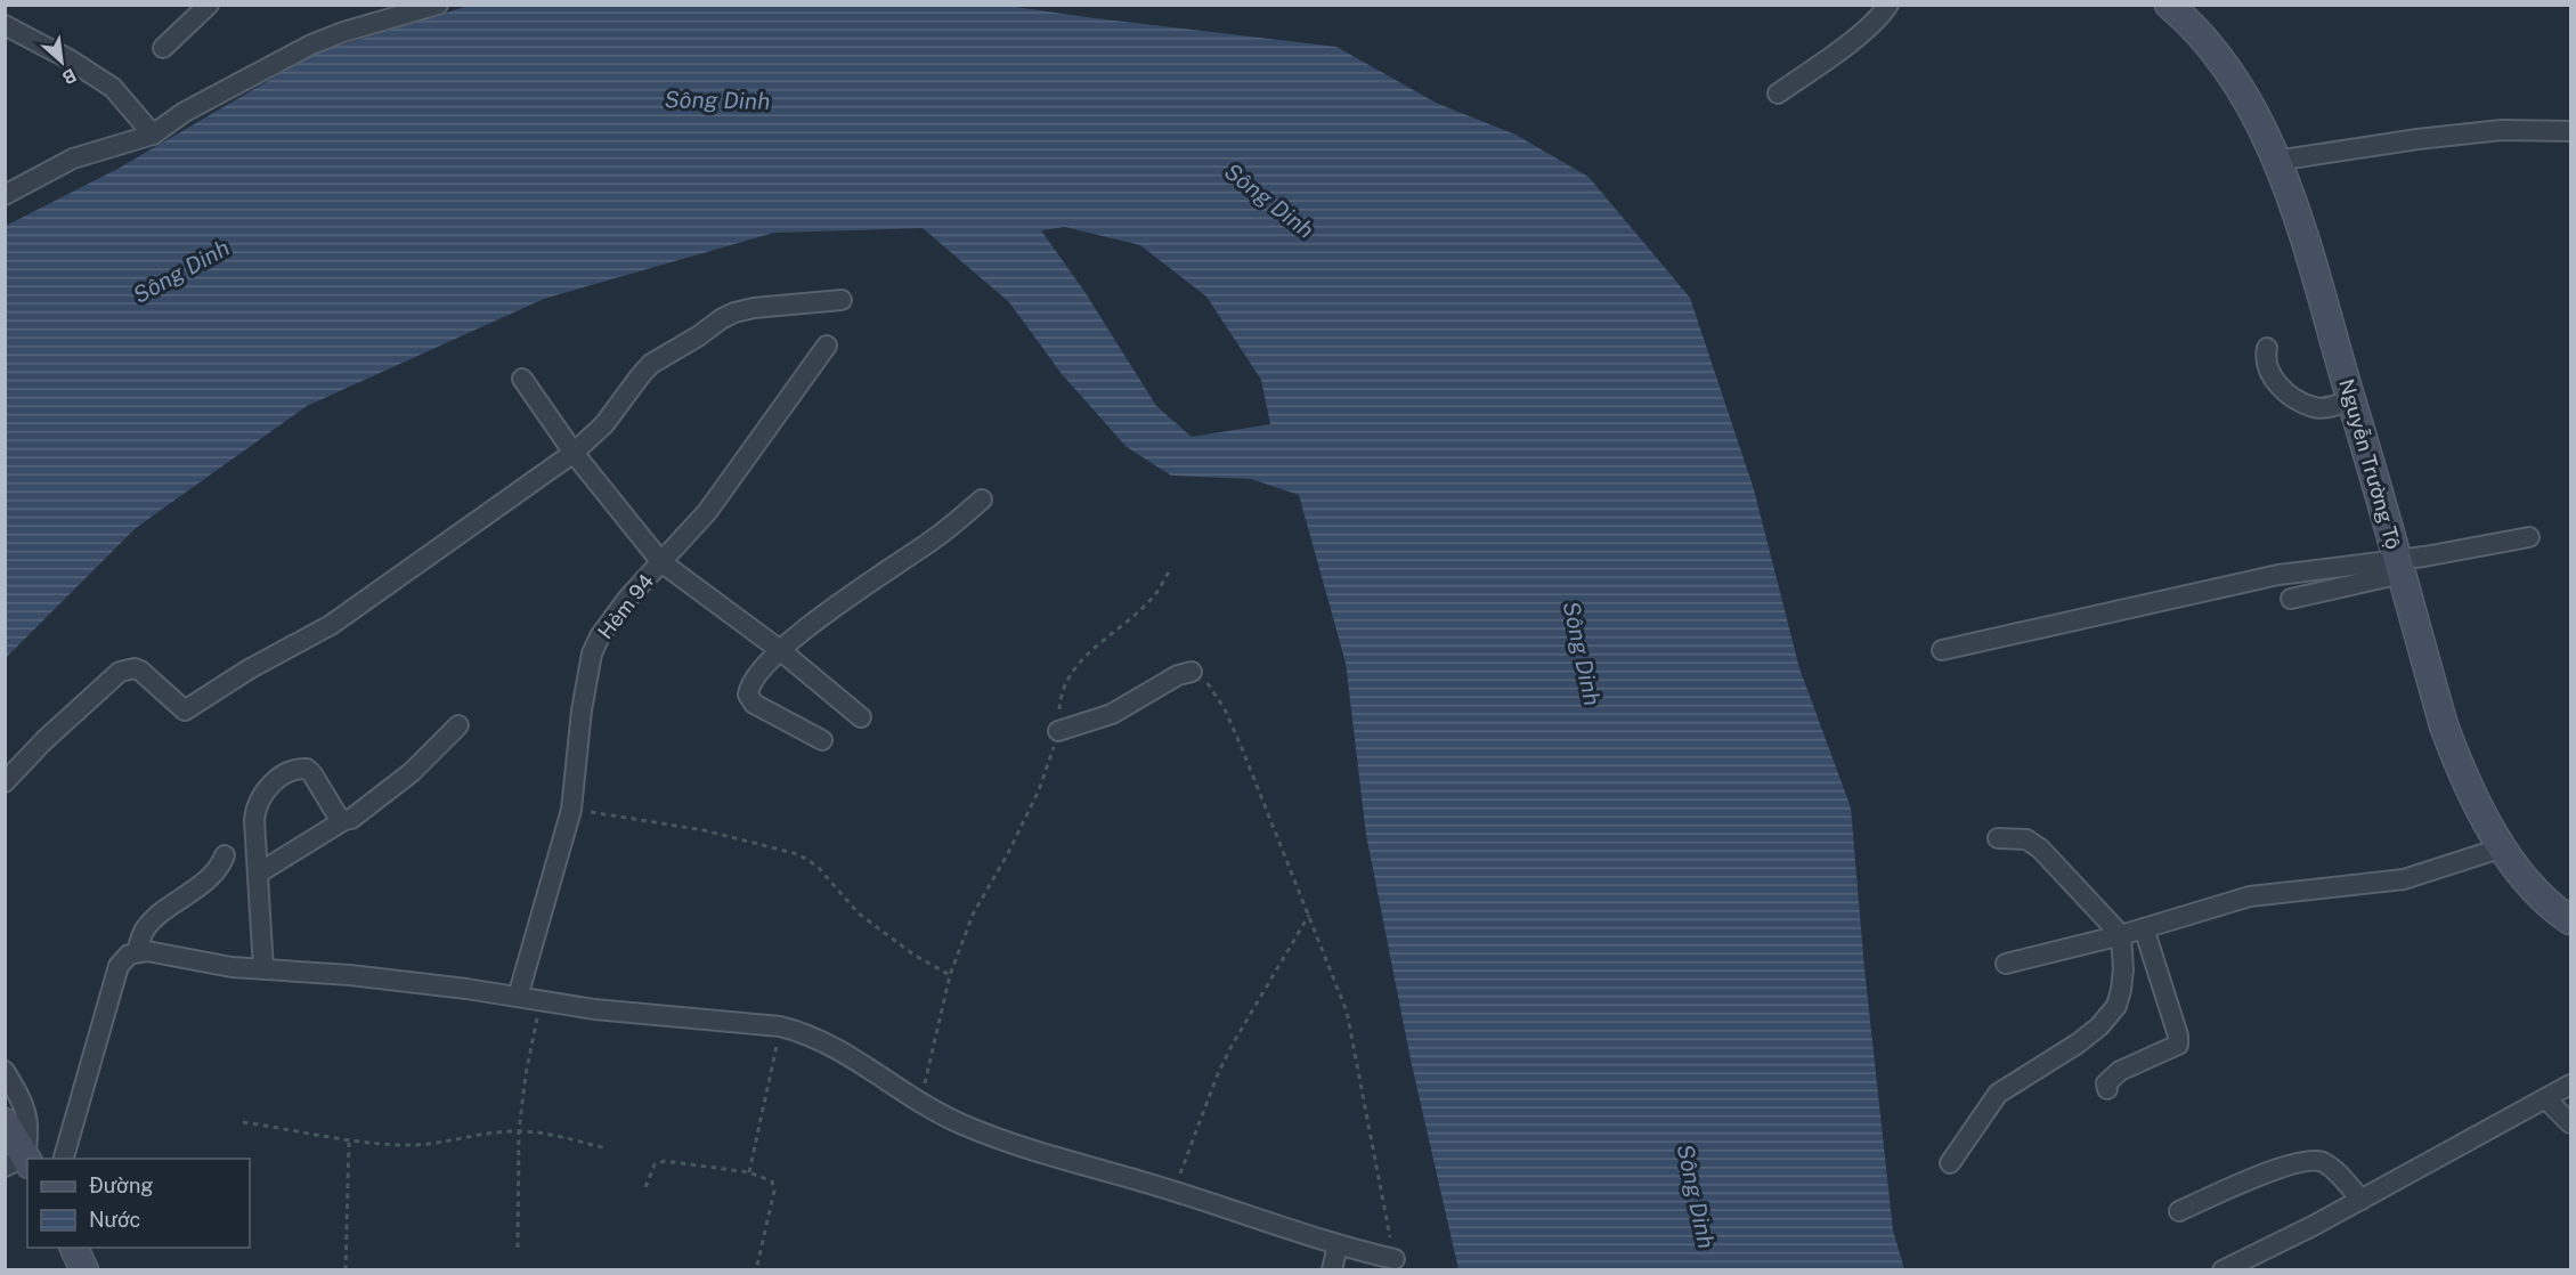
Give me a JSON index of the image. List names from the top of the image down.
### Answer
{
  "streets": {
    "street": ["Nguyễn Trường Tộ", "Hẻm 94"]
  },
  "water": ["Sông Dinh"],
  "legend": ["Đường", "Nước"],
  "north": "bottom right"
}
